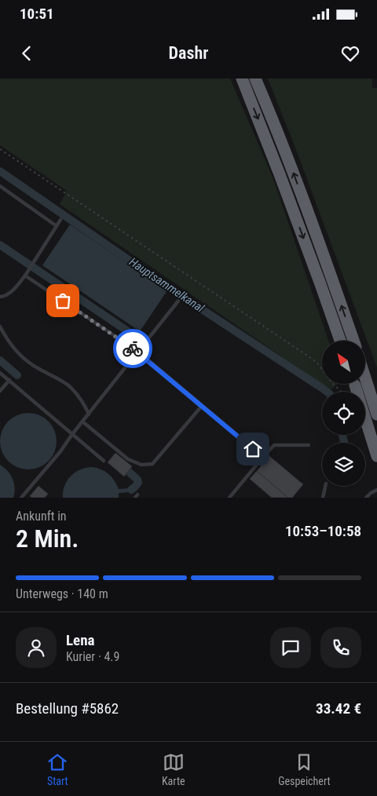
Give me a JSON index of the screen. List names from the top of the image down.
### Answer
{
  "water": ["Hauptsammelkanal"],
  "north": "top left",
  "page": {
    "status": "10:51",
    "header": "Dashr",
    "heading": ["2 Min.", "Ankunft in", "10:53–10:58"],
    "panel": [
      "Lena",
      "Kurier · 4.9",
      "Bestellung #5862",
      "33.42 €"
    ],
    "bar": "Unterwegs · 140 m",
    "tabs": ["Start", "Karte", "Gespeichert"]
  }
}
